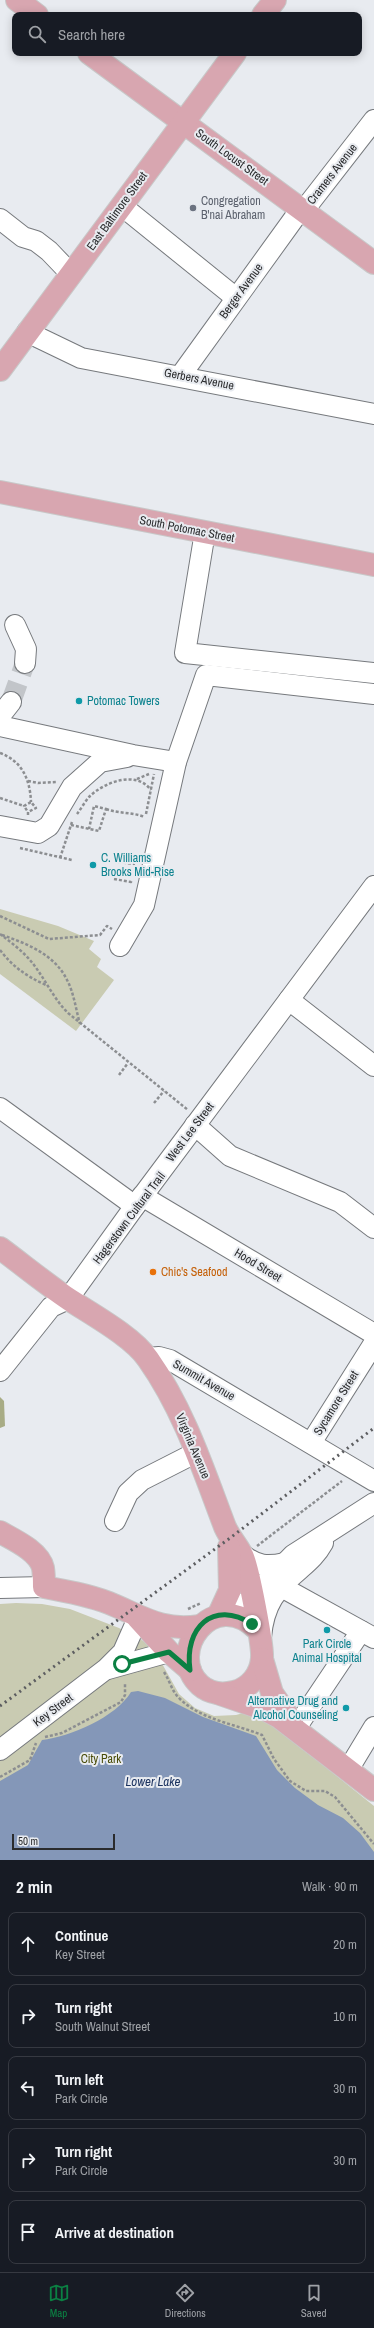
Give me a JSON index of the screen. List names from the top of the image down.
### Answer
{
  "streets": {
    "main road": [
      "South Locust Street",
      "East Baltimore Street",
      "South Potomac Street",
      "Virginia Avenue"
    ],
    "street": [
      "Cramers Avenue",
      "Berger Avenue",
      "Gerbers Avenue",
      "West Lee Street",
      "Hood Street",
      "Summit Avenue",
      "Sycamore Street",
      "Key Street"
    ]
  },
  "crossings": [
    ["South Locust Street", "Cramers Avenue"],
    ["South Locust Street", "East Baltimore Street"],
    ["South Locust Street", "Berger Avenue"],
    ["Cramers Avenue", "Berger Avenue"],
    ["East Baltimore Street", "Gerbers Avenue"],
    ["Berger Avenue", "Gerbers Avenue"],
    ["West Lee Street", "Hood Street"],
    ["Summit Avenue", "Sycamore Street"],
    ["Summit Avenue", "Virginia Avenue"],
    ["Virginia Avenue", "Key Street"]
  ],
  "water": ["Lower Lake"],
  "parks": ["City Park"],
  "places": [
    "Congregation B'nai Abraham",
    "Potomac Towers",
    "C. Williams Brooks Mid‐Rise",
    "Chic's Seafood",
    "Park Circle Animal Hospital",
    "Alternative Drug and Alcohol Counseling"
  ],
  "scale_bar": "50 m",
  "page": {
    "search": "Search here",
    "scale": "50 m",
    "heading": ["2 min", "Walk · 90 m"],
    "list": [
      ["Continue", "Key Street", "20 m"],
      ["Turn right", "South Walnut Street", "10 m"],
      ["Turn left", "Park Circle", "30 m"],
      ["Turn right", "Park Circle", "30 m"],
      "Arrive at destination"
    ],
    "nav": ["Map", "Directions", "Saved"]
  }
}
